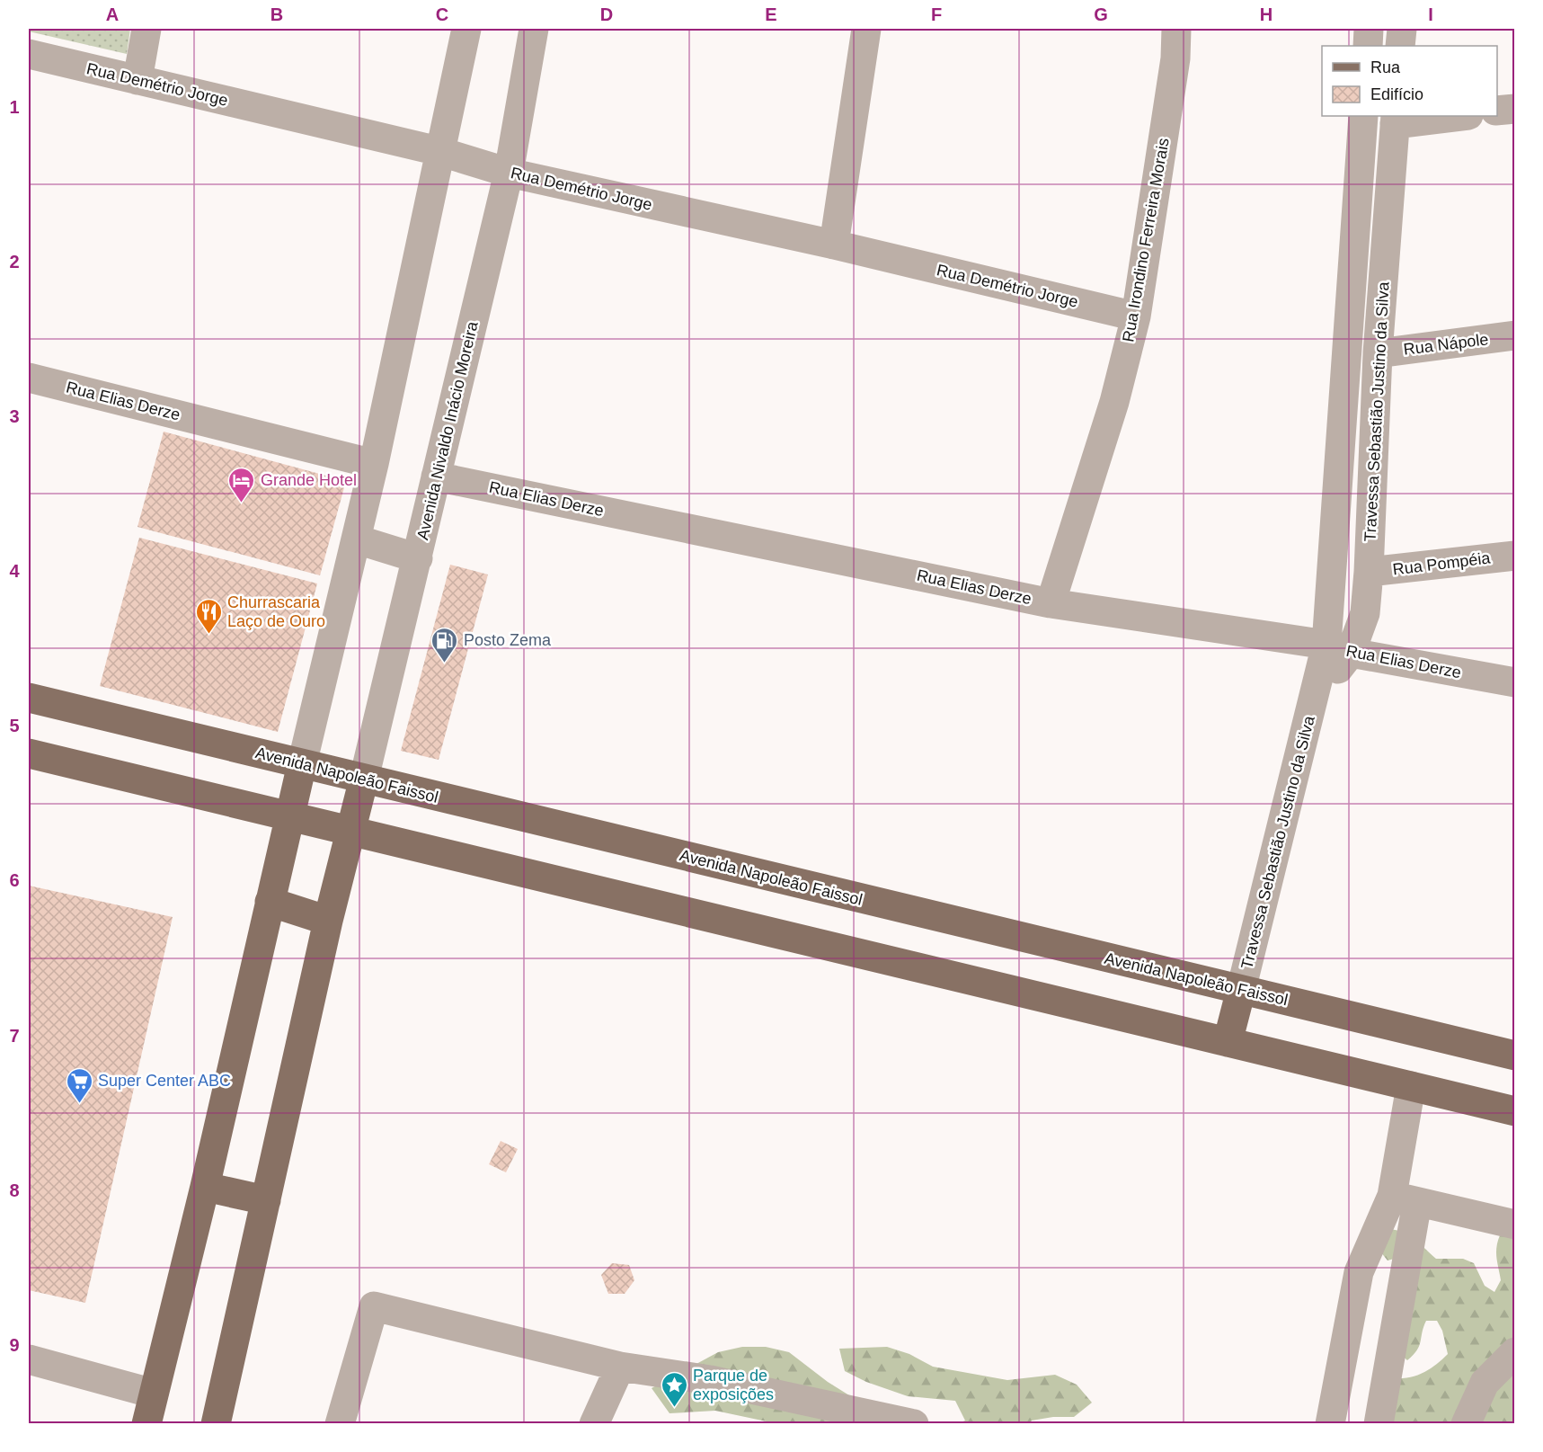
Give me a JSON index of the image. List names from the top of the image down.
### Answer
{
  "streets": {
    "main road": ["Avenida Nivaldo Inácio Moreira", "Avenida Napoleão Faissol"],
    "street": [
      "Rua Demétrio Jorge",
      "Rua Irondino Ferreira Morais",
      "Rua Nápole",
      "Rua Elias Derze",
      "Travessa Sebastião Justino da Silva",
      "Rua Pompéia"
    ]
  },
  "crossings": [
    ["Rua Demétrio Jorge", "Rua Irondino Ferreira Morais"],
    ["Rua Demétrio Jorge", "Avenida Nivaldo Inácio Moreira"],
    ["Rua Irondino Ferreira Morais", "Rua Elias Derze"],
    ["Rua Nápole", "Travessa Sebastião Justino da Silva"],
    ["Rua Elias Derze", "Travessa Sebastião Justino da Silva"],
    ["Rua Elias Derze", "Avenida Nivaldo Inácio Moreira"],
    ["Travessa Sebastião Justino da Silva", "Rua Pompéia"],
    ["Travessa Sebastião Justino da Silva", "Avenida Napoleão Faissol"],
    ["Avenida Nivaldo Inácio Moreira", "Avenida Napoleão Faissol"]
  ],
  "places": {
    "hotel": ["Grande Hotel"],
    "restaurant": ["Churrascaria Laço de Ouro"],
    "fuel station": ["Posto Zema"],
    "supermarket": ["Super Center ABC"],
    "place": ["Parque de exposições"]
  },
  "legend": ["Rua", "Edifício"],
  "grid": {
    "columns": [
      "A",
      "B",
      "C",
      "D",
      "E",
      "F",
      "G",
      "H",
      "I"
    ],
    "rows": [
      "1",
      "2",
      "3",
      "4",
      "5",
      "6",
      "7",
      "8",
      "9"
    ]
  }
}
